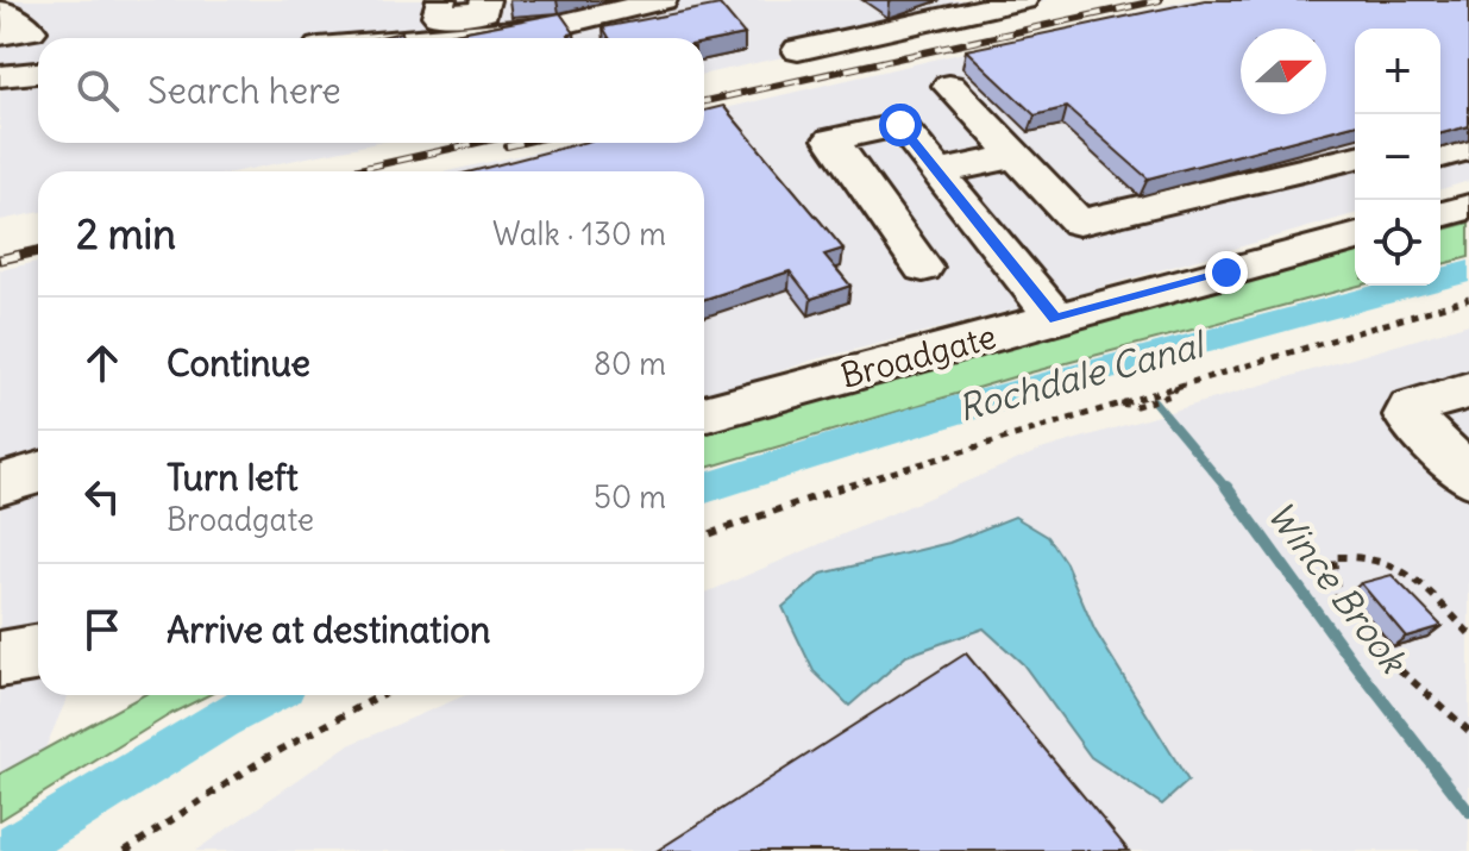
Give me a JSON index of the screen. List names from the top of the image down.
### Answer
{
  "streets": {
    "street": ["Broadgate"]
  },
  "water": ["Rochdale Canal", "Wince Brook"],
  "north": "right",
  "page": {
    "map_buttons": ["+", "−"],
    "search": "Search here",
    "heading": ["2 min", "Walk · 130 m"],
    "list": [
      ["Continue", "80 m"],
      ["Turn left", "Broadgate", "50 m"],
      "Arrive at destination"
    ]
  }
}
